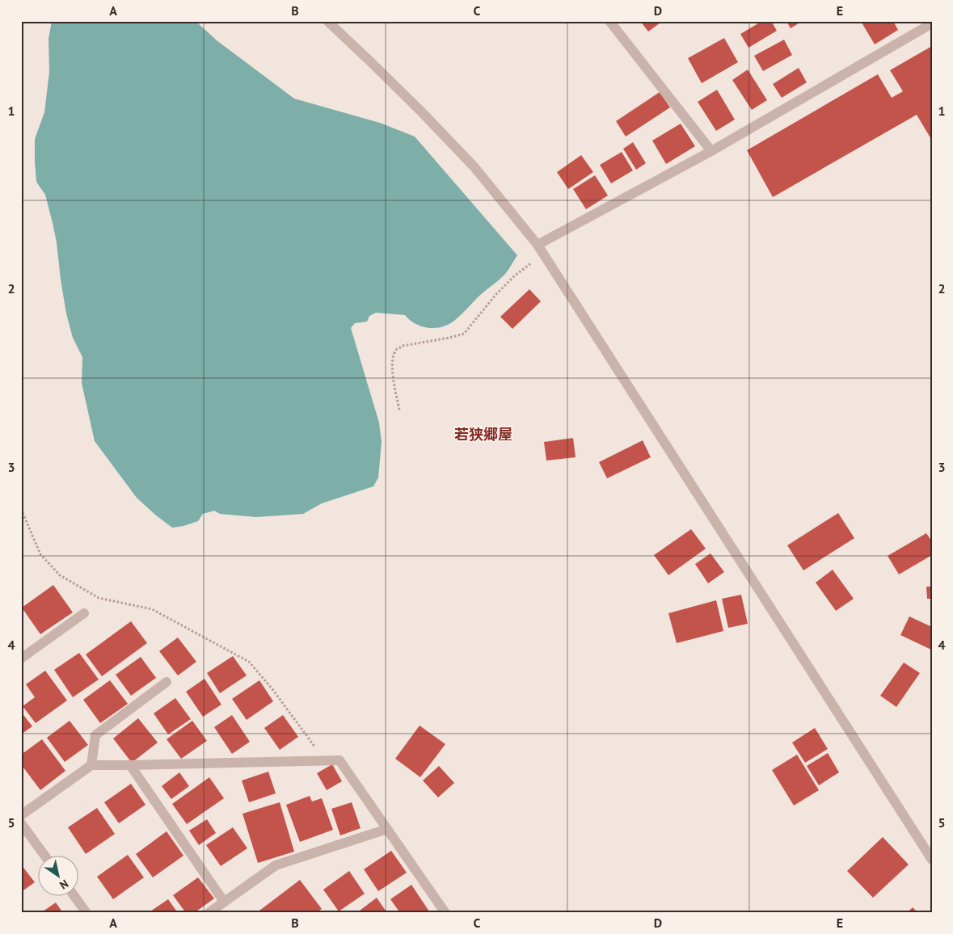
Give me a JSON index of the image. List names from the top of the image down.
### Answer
{
  "districts": ["若狭郷屋"],
  "north": "bottom right",
  "grid": {
    "columns": [
      "A",
      "B",
      "C",
      "D",
      "E"
    ],
    "rows": [
      "1",
      "2",
      "3",
      "4",
      "5"
    ]
  }
}
